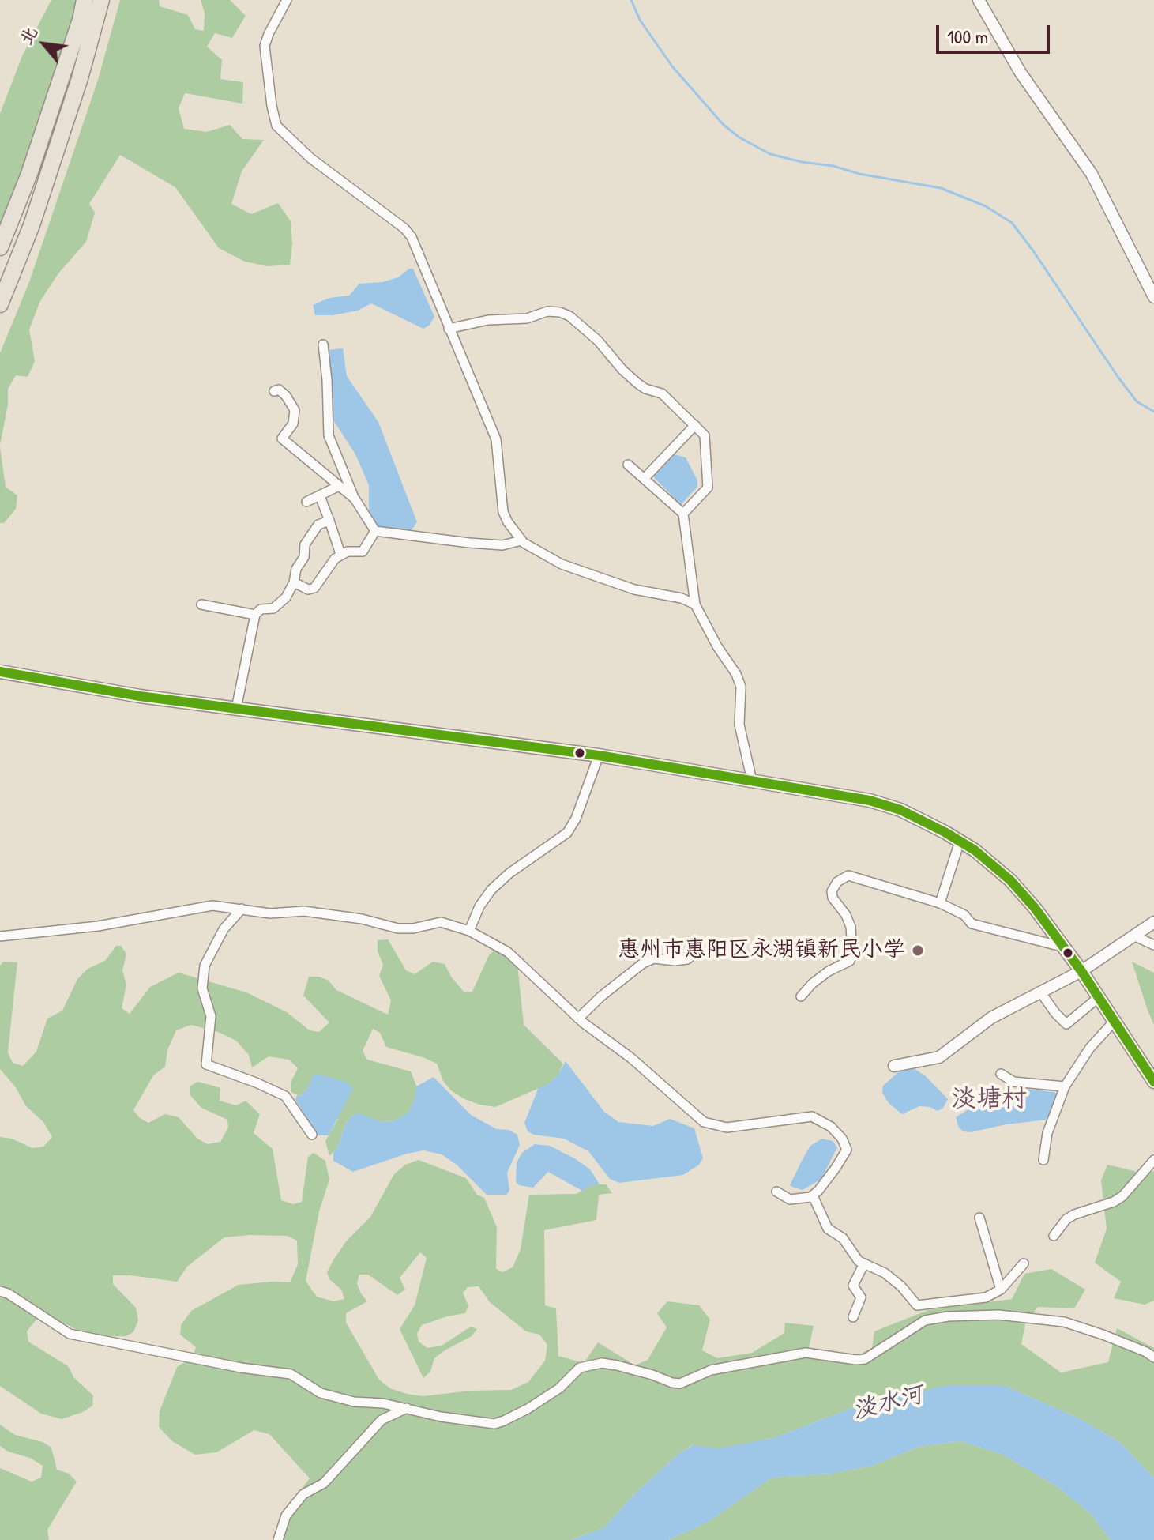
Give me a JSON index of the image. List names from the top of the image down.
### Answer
{
  "districts": ["淡塘村"],
  "water": ["淡水河"],
  "places": ["惠州市惠阳区永湖镇新民小学"],
  "scale_bar": "100 m",
  "north": "top left"
}
